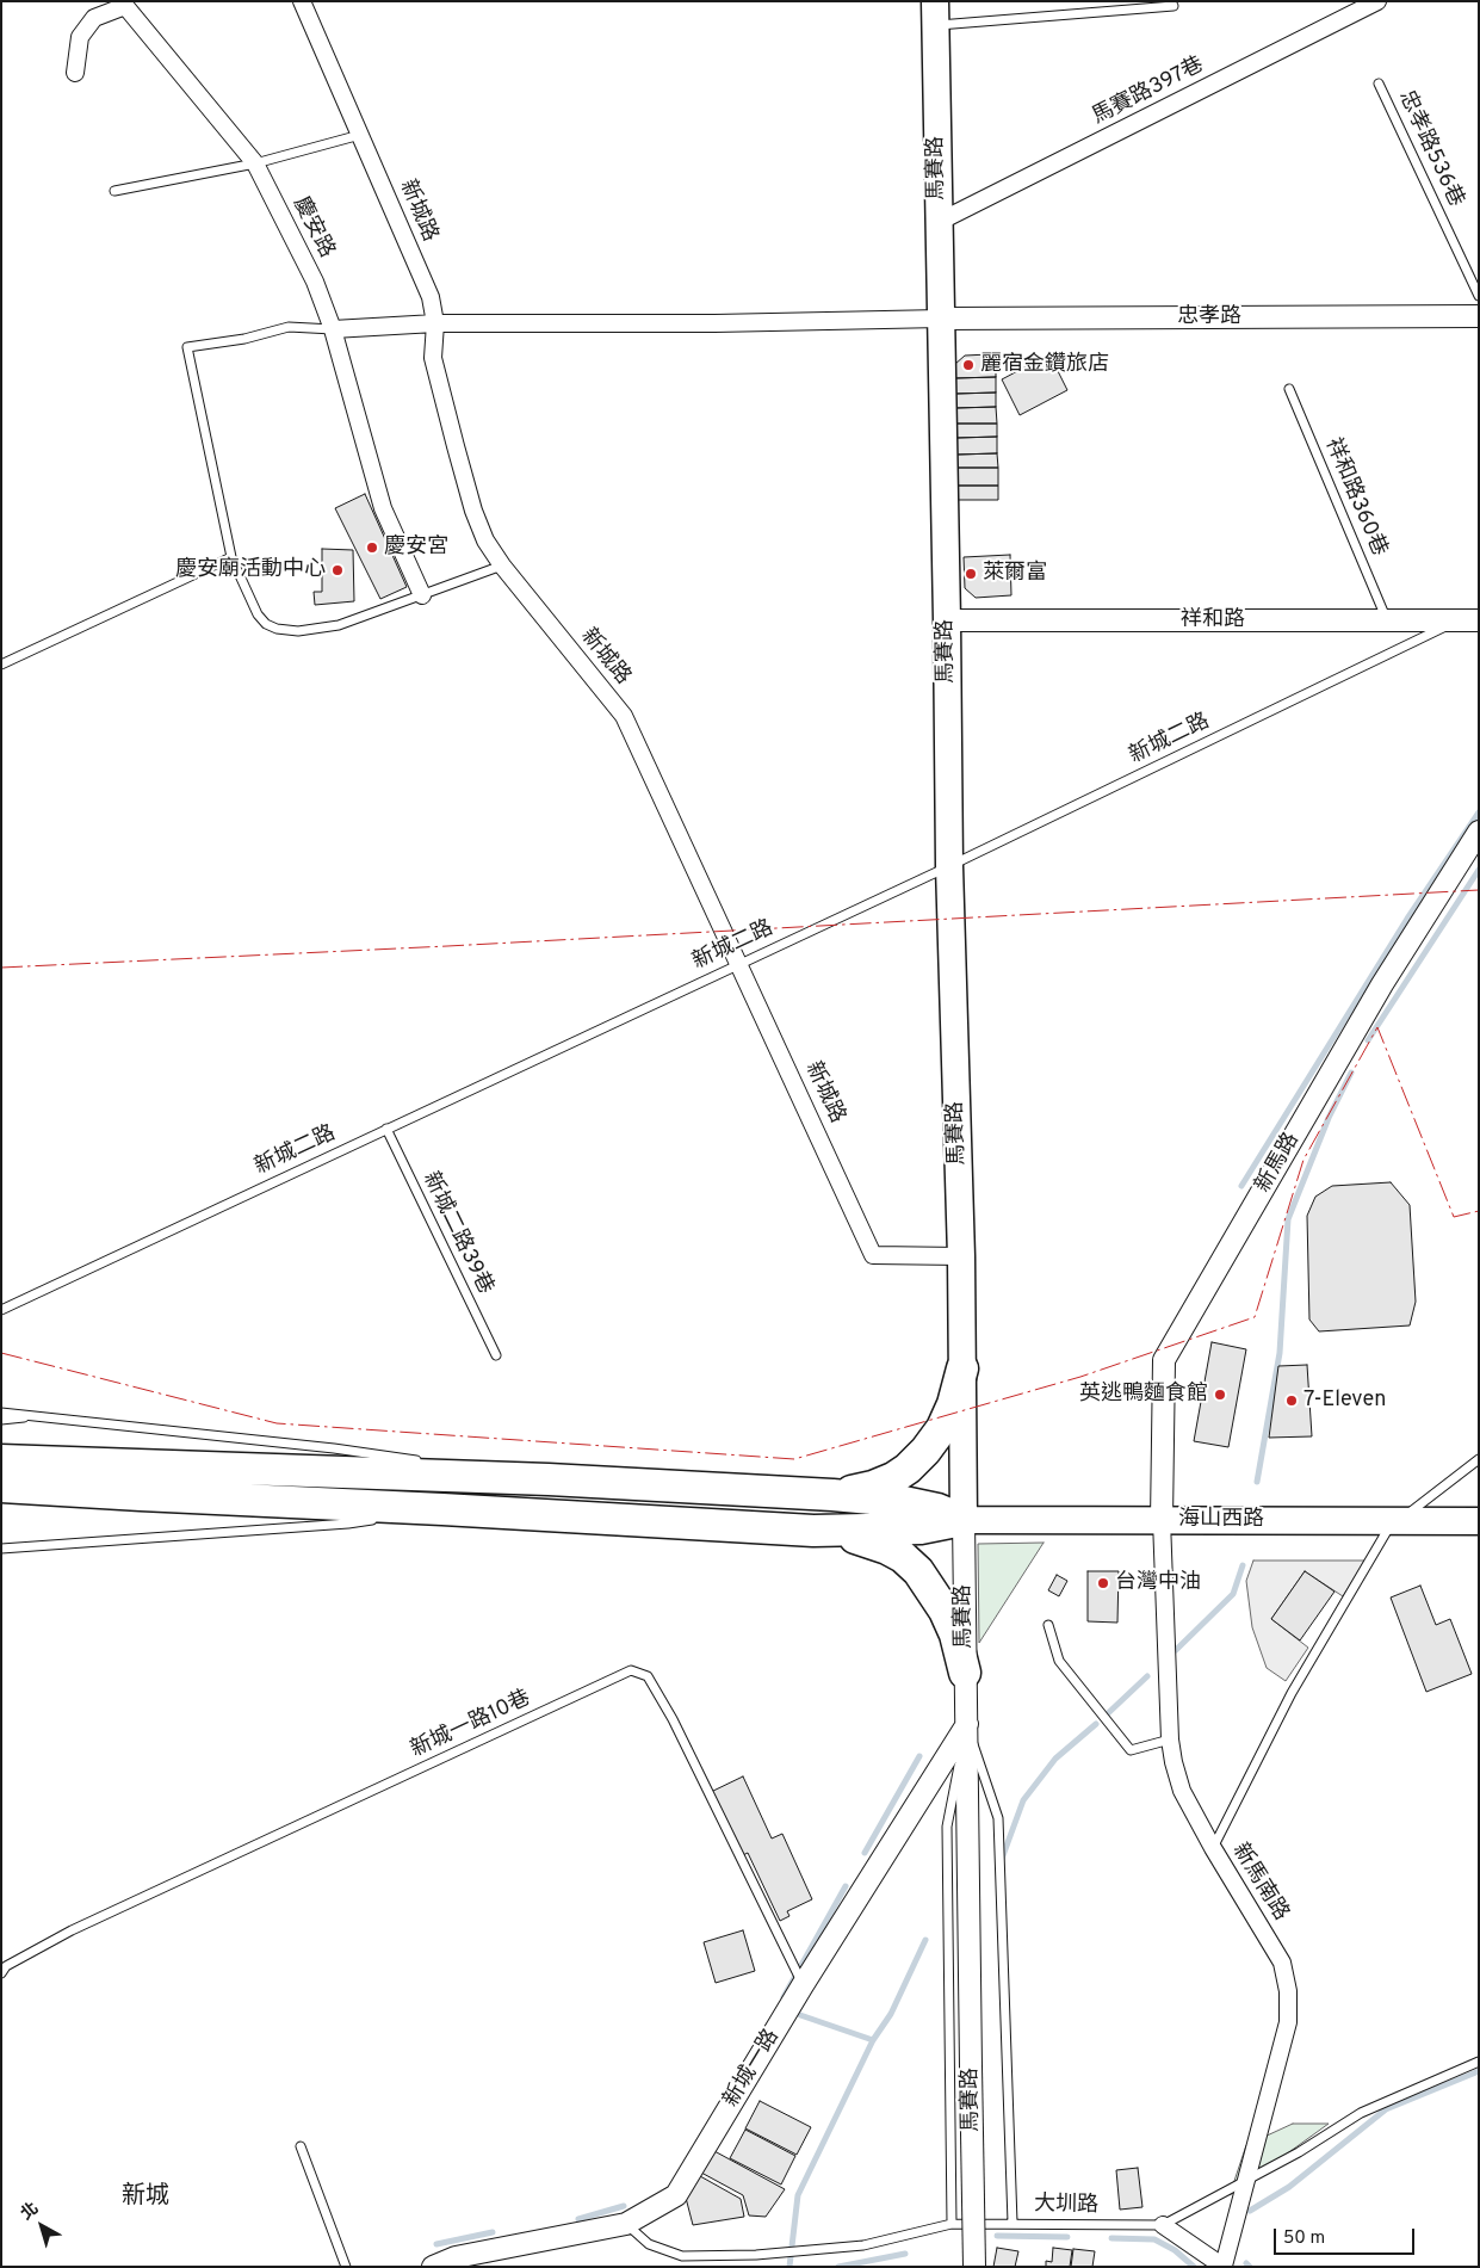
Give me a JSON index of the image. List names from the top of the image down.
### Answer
{
  "streets": {
    "main road": ["馬賽路", "海山西路"],
    "street": [
      "馬賽路397巷",
      "新城路",
      "慶安路",
      "忠孝路",
      "祥和路",
      "新馬路",
      "新馬南路",
      "新城一路"
    ],
    "lane": [
      "忠孝路536巷",
      "祥和路360巷",
      "新城二路",
      "新城二路39巷",
      "新城一路10巷",
      "大圳路"
    ]
  },
  "crossings": [
    ["馬賽路397巷", "馬賽路"],
    ["馬賽路", "新城路"],
    ["馬賽路", "忠孝路"],
    ["馬賽路", "祥和路"],
    ["馬賽路", "新城二路"],
    ["馬賽路", "海山西路"],
    ["馬賽路", "新城一路"],
    ["新城路", "新城二路"],
    ["祥和路360巷", "祥和路"],
    ["祥和路", "新城二路"],
    ["新城二路", "新城二路39巷"],
    ["新馬路", "海山西路"],
    ["新馬路", "新馬南路"],
    ["海山西路", "新馬南路"],
    ["新城一路10巷", "新城一路"],
    ["新馬南路", "大圳路"],
    ["新城一路", "大圳路"]
  ],
  "districts": ["新城"],
  "places": [
    "麗宿金鑽旅店",
    "慶安宮",
    "慶安廟活動中心",
    "萊爾富",
    "英逃鴨麵食館",
    "7-Eleven",
    "台灣中油"
  ],
  "scale_bar": "50 m",
  "north": "top left"
}
